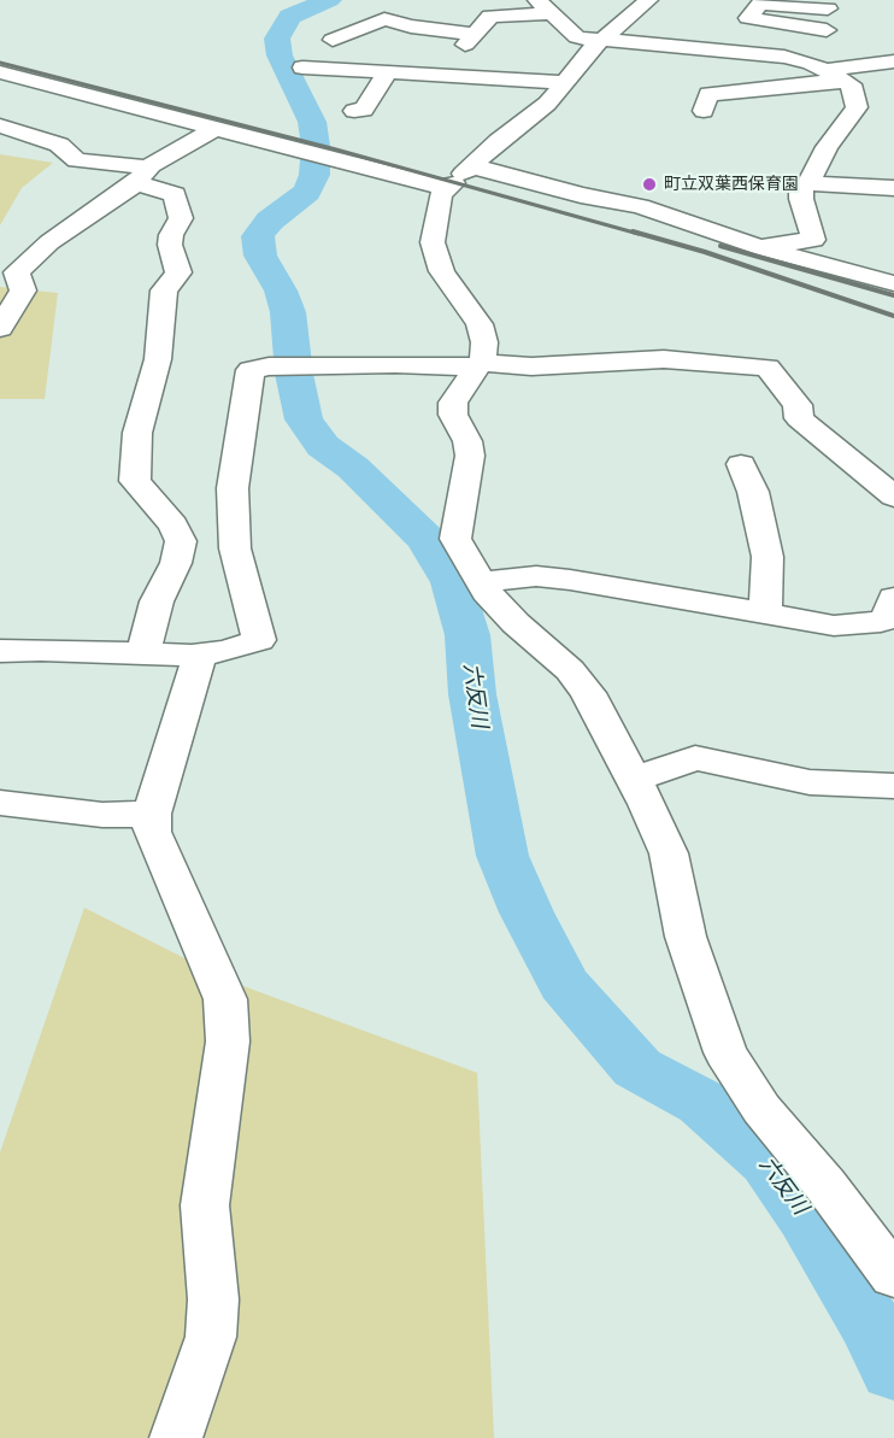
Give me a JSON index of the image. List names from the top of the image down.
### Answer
{
  "water": ["六反川"],
  "places": ["町立双葉西保育園"]
}
